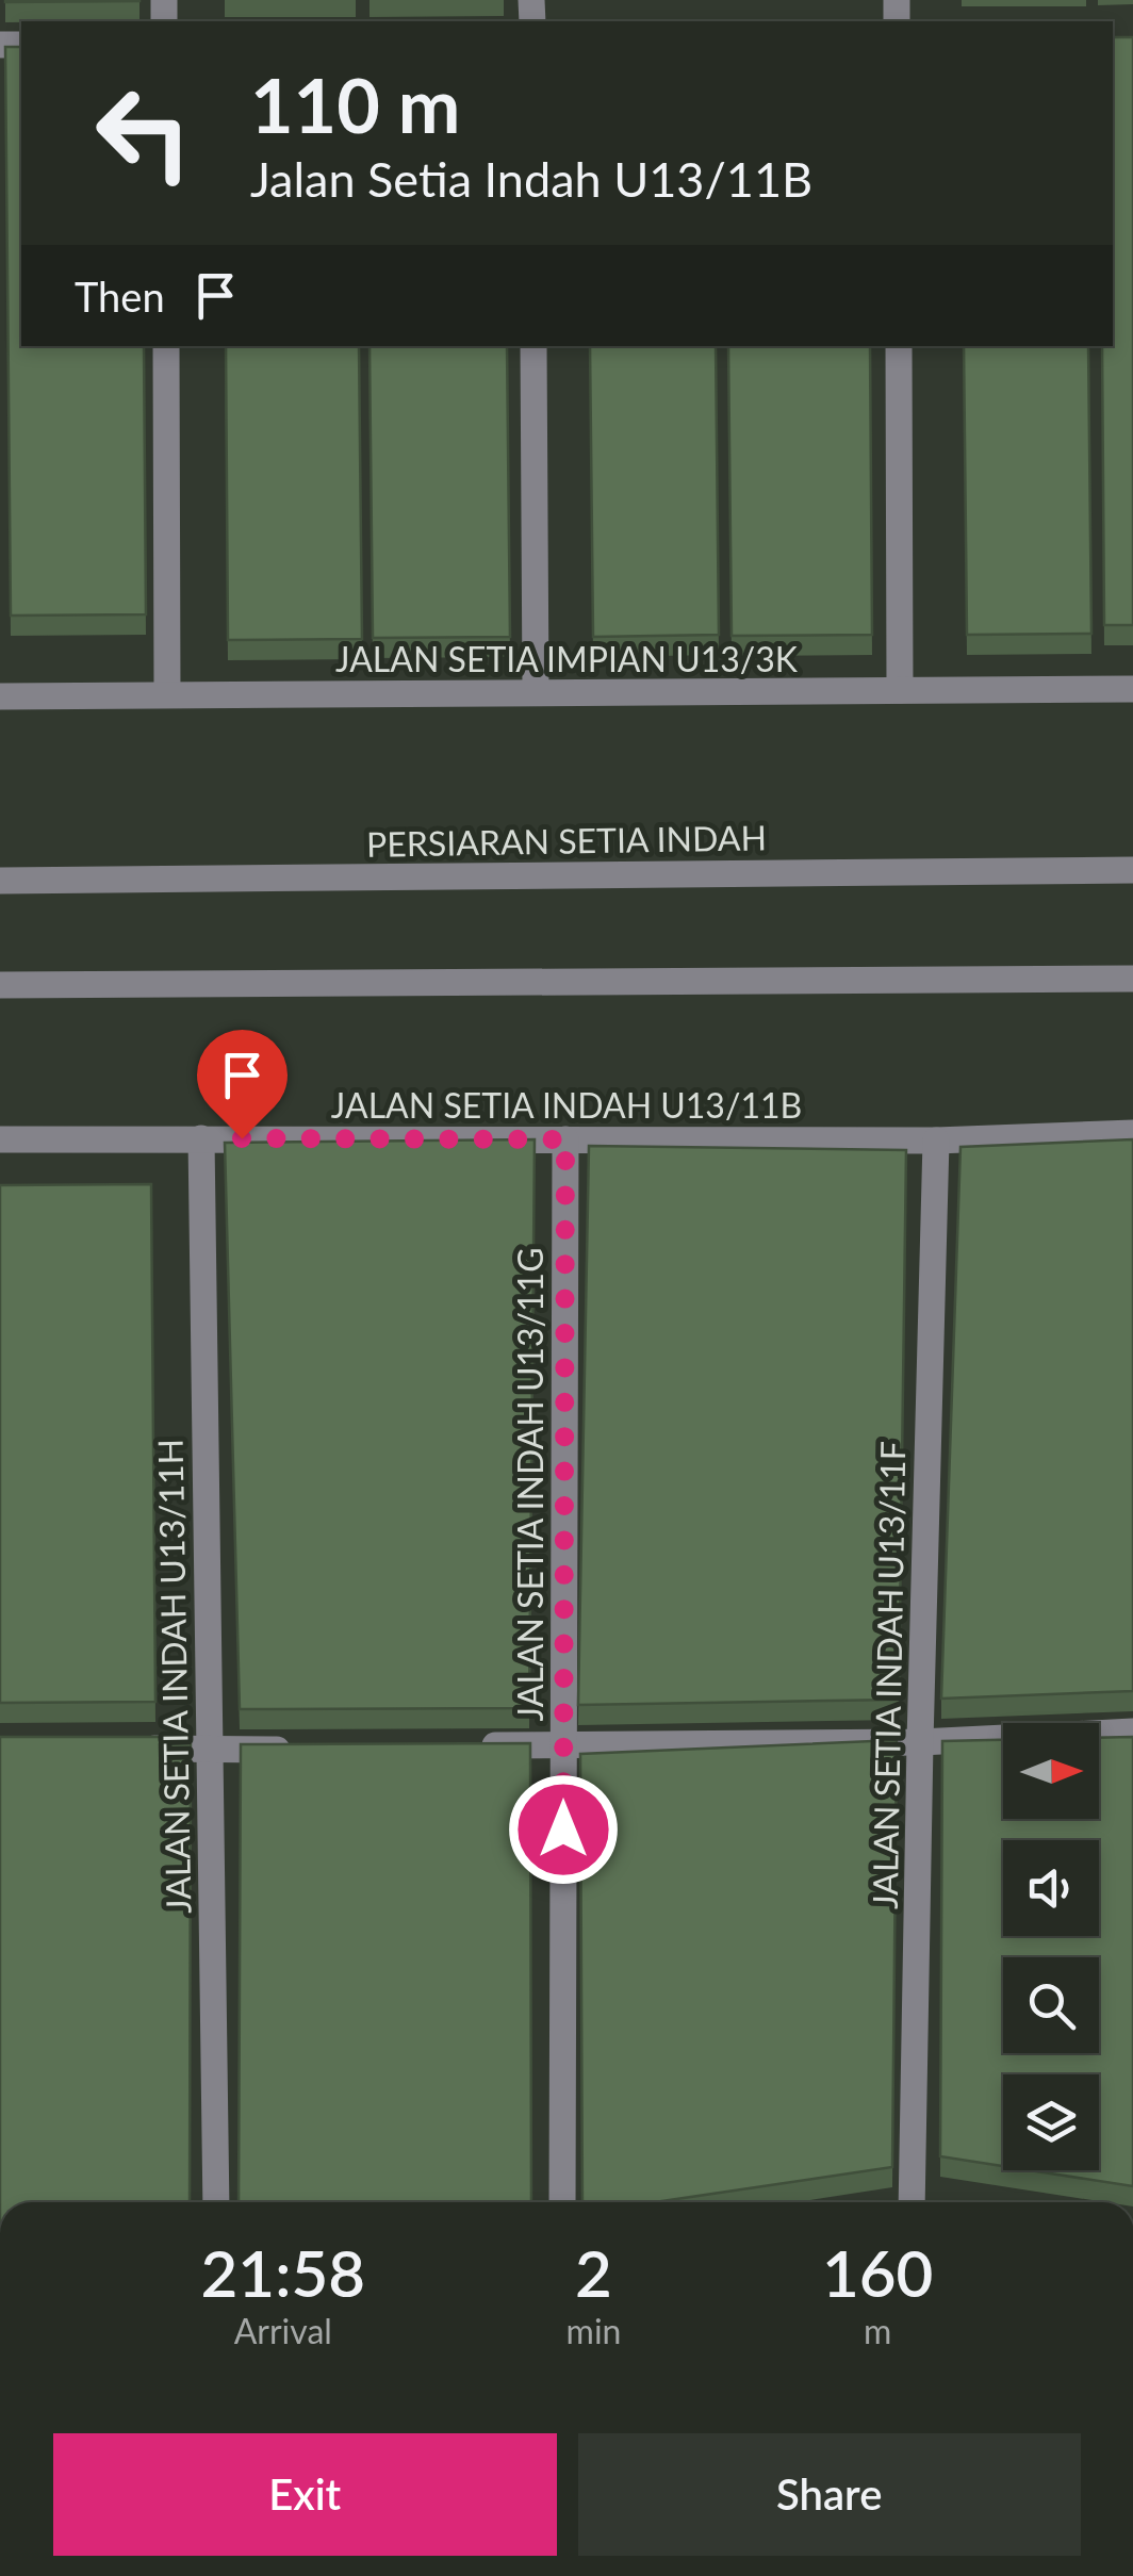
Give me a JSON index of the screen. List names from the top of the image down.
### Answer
{
  "streets": {
    "street": [
      "JALAN SETIA IMPIAN U13/3K",
      "PERSIARAN SETIA INDAH",
      "JALAN SETIA INDAH U13/11B",
      "JALAN SETIA INDAH U13/11G",
      "JALAN SETIA INDAH U13/11F",
      "JALAN SETIA INDAH U13/11H"
    ]
  },
  "crossings": [
    ["JALAN SETIA INDAH U13/11B", "JALAN SETIA INDAH U13/11G"],
    ["JALAN SETIA INDAH U13/11B", "JALAN SETIA INDAH U13/11F"],
    ["JALAN SETIA INDAH U13/11B", "JALAN SETIA INDAH U13/11H"]
  ],
  "north": "right",
  "page": {
    "turn": ["110 m", "Jalan Setia Indah U13/11B"],
    "then": "Then",
    "eta": [
      "21:58",
      "Arrival",
      "2",
      "min",
      "160",
      "m"
    ],
    "buttons": ["Exit", "Share"]
  }
}
